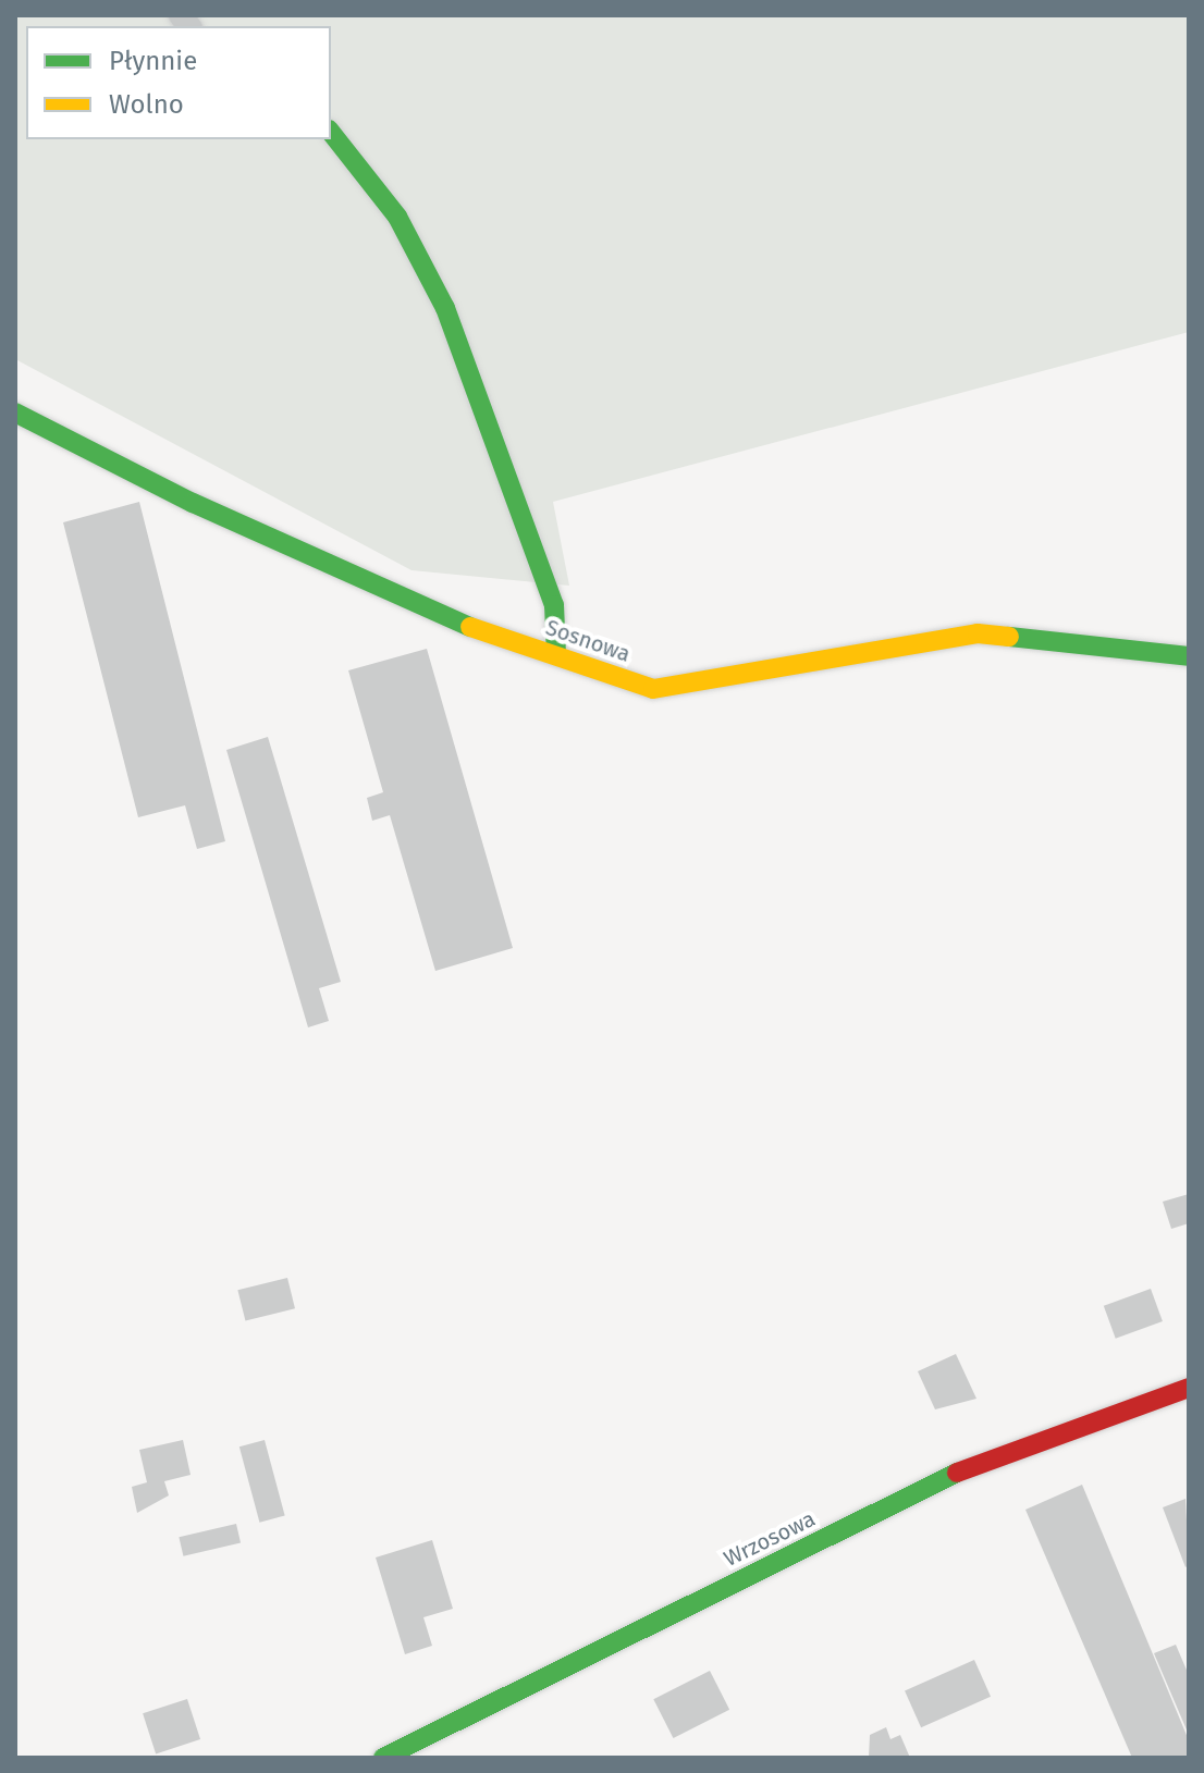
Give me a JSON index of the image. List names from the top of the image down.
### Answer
{
  "streets": {
    "street": ["Sosnowa", "Wrzosowa"]
  },
  "legend": ["Płynnie", "Wolno"]
}
